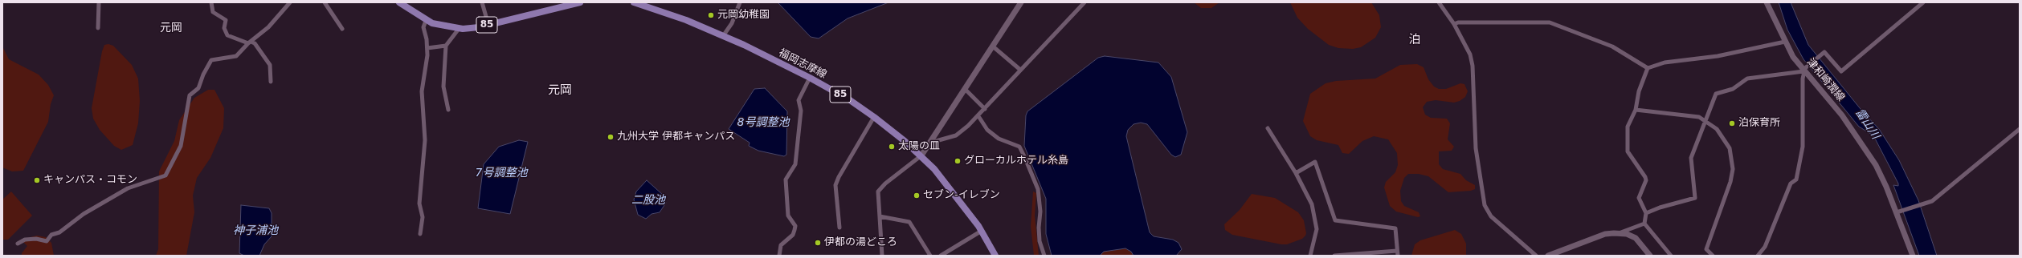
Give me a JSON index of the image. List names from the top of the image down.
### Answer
{
  "streets": {
    "main road": ["85", "福岡志摩線"],
    "street": ["津和崎潤線"]
  },
  "districts": ["元岡", "泊", "元岡"],
  "water": [
    "8号調整池",
    "雷山川",
    "7号調整池",
    "二股池",
    "神子浦池"
  ],
  "places": [
    "元岡幼稚園",
    "泊保育所",
    "九州大学 伊都キャンパス",
    "太陽の皿",
    "グローカルホテル糸島",
    "キャンパス・コモン",
    "セブン-イレブン",
    "伊都の湯どころ"
  ]
}
